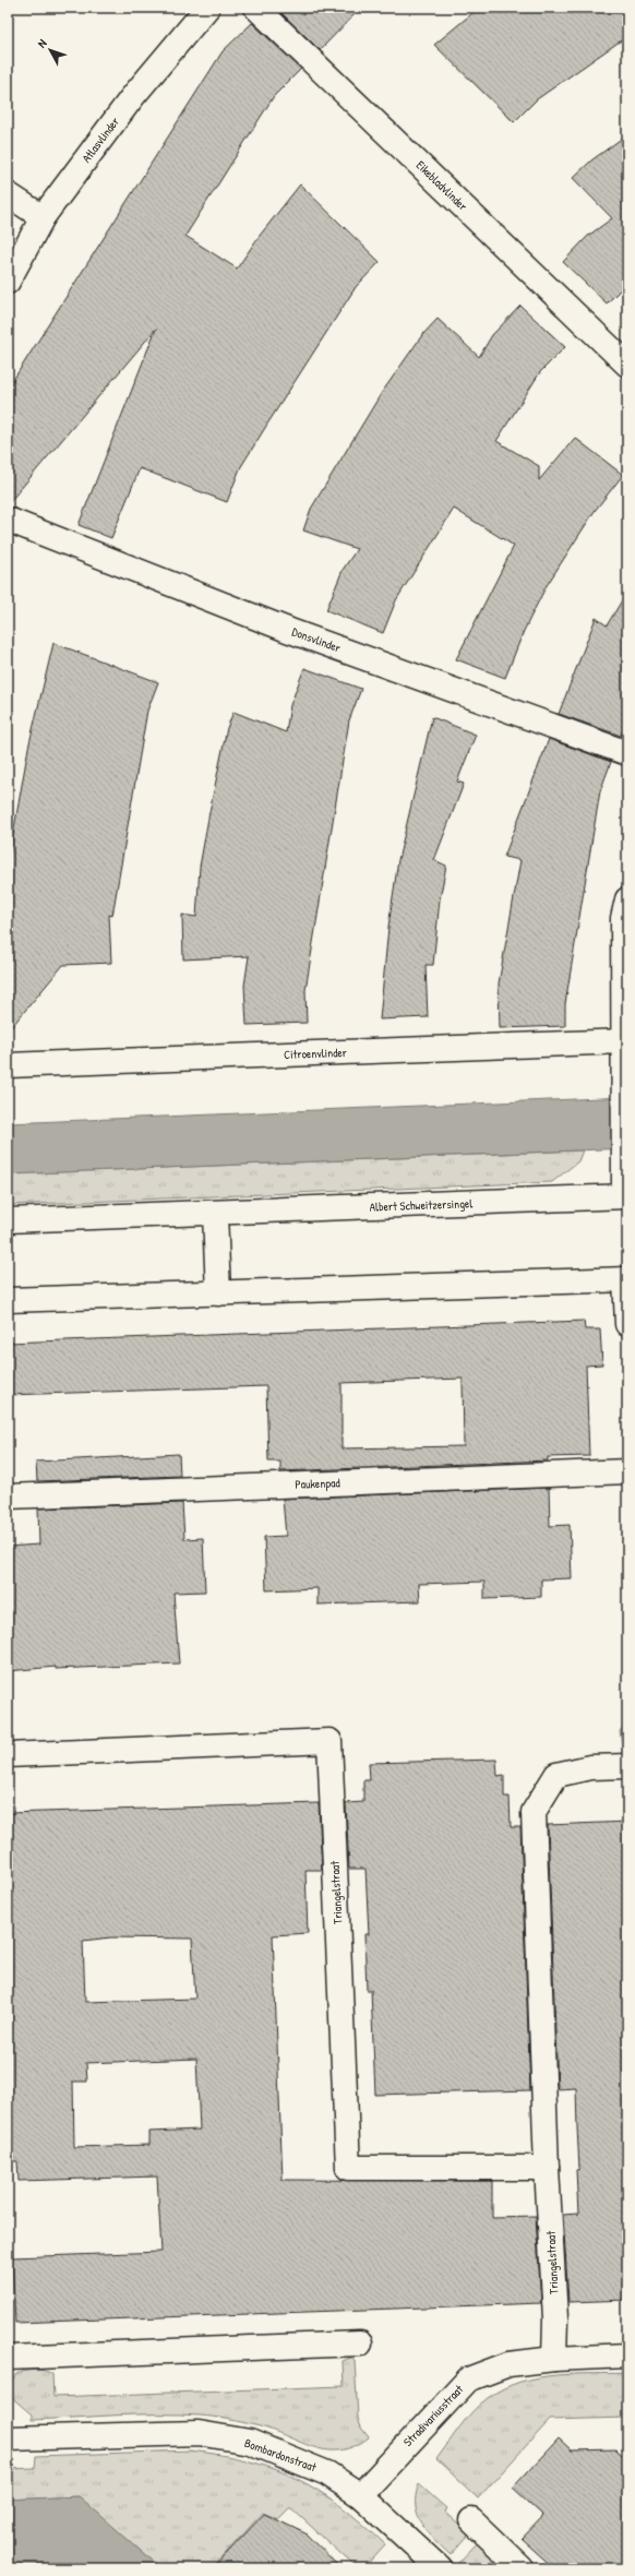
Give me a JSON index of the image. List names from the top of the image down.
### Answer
{
  "streets": {
    "street": [
      "Atlasvlinder",
      "Eikebladvlinder",
      "Donsvlinder",
      "Citroenvlinder",
      "Albert Schweitzersingel",
      "Paukenpad",
      "Triangelstraat",
      "Stradivariusstraat",
      "Bombardonstraat"
    ]
  },
  "crossings": [
    ["Triangelstraat", "Stradivariusstraat"],
    ["Stradivariusstraat", "Bombardonstraat"]
  ],
  "north": "top left"
}
